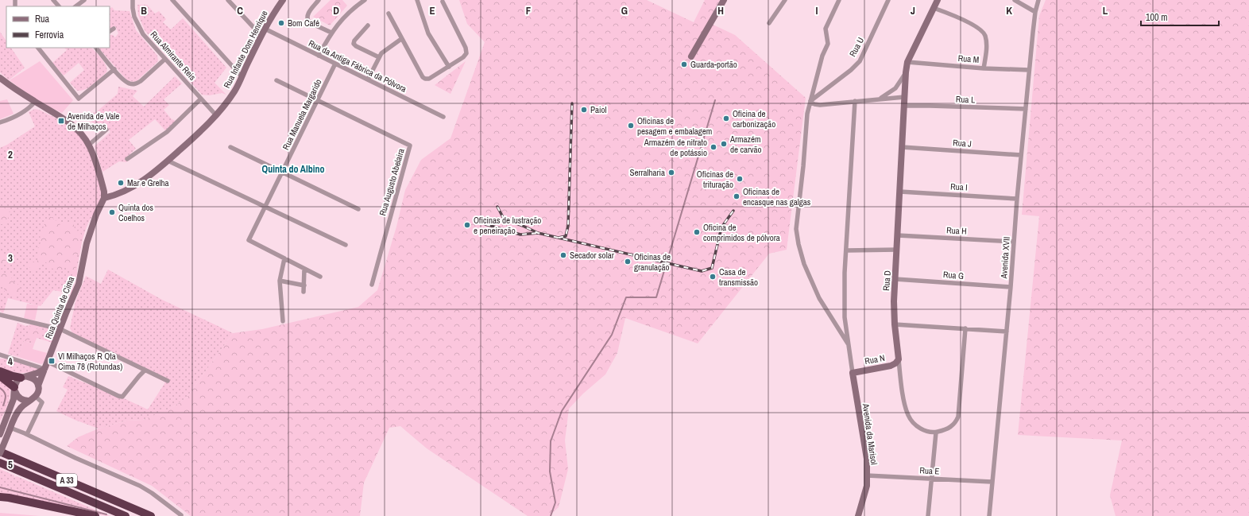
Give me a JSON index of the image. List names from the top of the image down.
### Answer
{
  "streets": {
    "highway": ["A 33"],
    "street": [
      "Rua U",
      "Rua Infante Dom Henrique",
      "Rua Almirante Reis",
      "Rua M",
      "Rua da Antiga Fábrica da Pólvora",
      "Rua L",
      "Rua Manuela Margarido",
      "Rua J",
      "Rua Augusto Abelaira",
      "Rua I",
      "Rua H",
      "Avenida XVII",
      "Rua G",
      "Rua D",
      "Rua Quinta de Cima",
      "Rua N",
      "Avenida da Marisol",
      "Rua E"
    ]
  },
  "crossings": [
    ["Rua Infante Dom Henrique", "Rua Almirante Reis"],
    ["Rua Infante Dom Henrique", "Rua da Antiga Fábrica da Pólvora"],
    ["Rua Infante Dom Henrique", "Rua Quinta de Cima"],
    ["Rua M", "Avenida XVII"],
    ["Rua M", "Rua D"],
    ["Rua da Antiga Fábrica da Pólvora", "Rua Manuela Margarido"],
    ["Rua L", "Avenida XVII"],
    ["Rua L", "Rua D"],
    ["Rua Manuela Margarido", "Rua Augusto Abelaira"],
    ["Rua J", "Avenida XVII"],
    ["Rua J", "Rua D"],
    ["Rua I", "Avenida XVII"],
    ["Rua I", "Rua D"],
    ["Rua H", "Avenida XVII"],
    ["Rua H", "Rua D"],
    ["Avenida XVII", "Rua G"],
    ["Avenida XVII", "Rua E"],
    ["Rua G", "Rua D"],
    ["Rua D", "Rua N"],
    ["Rua N", "Avenida da Marisol"],
    ["Avenida da Marisol", "Rua E"]
  ],
  "districts": ["Quinta do Albino"],
  "places": {
    "other": [
      "Bom Café",
      "Guarda-portão",
      "Paiol",
      "Oficina de carbonização",
      "Oficinas de pesagem e embalagem",
      "Armazém de carvão",
      "Armazém de nitrato de potássio",
      "Serralharia",
      "Oficinas de trituração",
      "Mar e Grelha",
      "Oficinas de encasque nas galgas",
      "Quinta dos Coelhos",
      "Oficinas de lustração e peneiração",
      "Oficina de comprimidos de pólvora",
      "Secador solar",
      "Oficinas de granulação",
      "Casa de transmissão"
    ],
    "transit": ["Avenida de Vale de Milhaços", "Vl Milhaços R Qta Cima 78 (Rotundas)"]
  },
  "legend": ["Rua", "Ferrovia"],
  "scale_bar": "100 m",
  "grid": {
    "columns": [
      "B",
      "C",
      "D",
      "E",
      "F",
      "G",
      "H",
      "I",
      "J",
      "K",
      "L"
    ],
    "rows": [
      "2",
      "3",
      "4",
      "5"
    ]
  }
}
